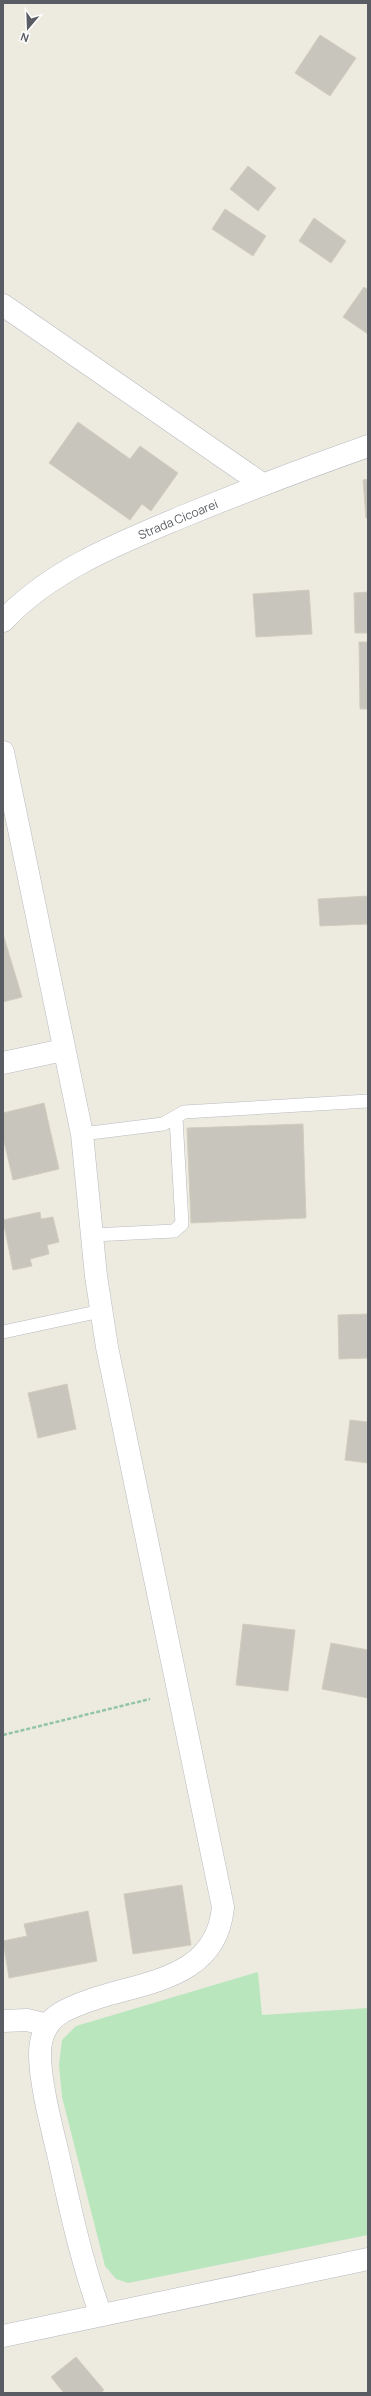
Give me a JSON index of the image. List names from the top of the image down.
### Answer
{
  "streets": {
    "street": ["Strada Cicoarei"]
  },
  "north": "bottom"
}
